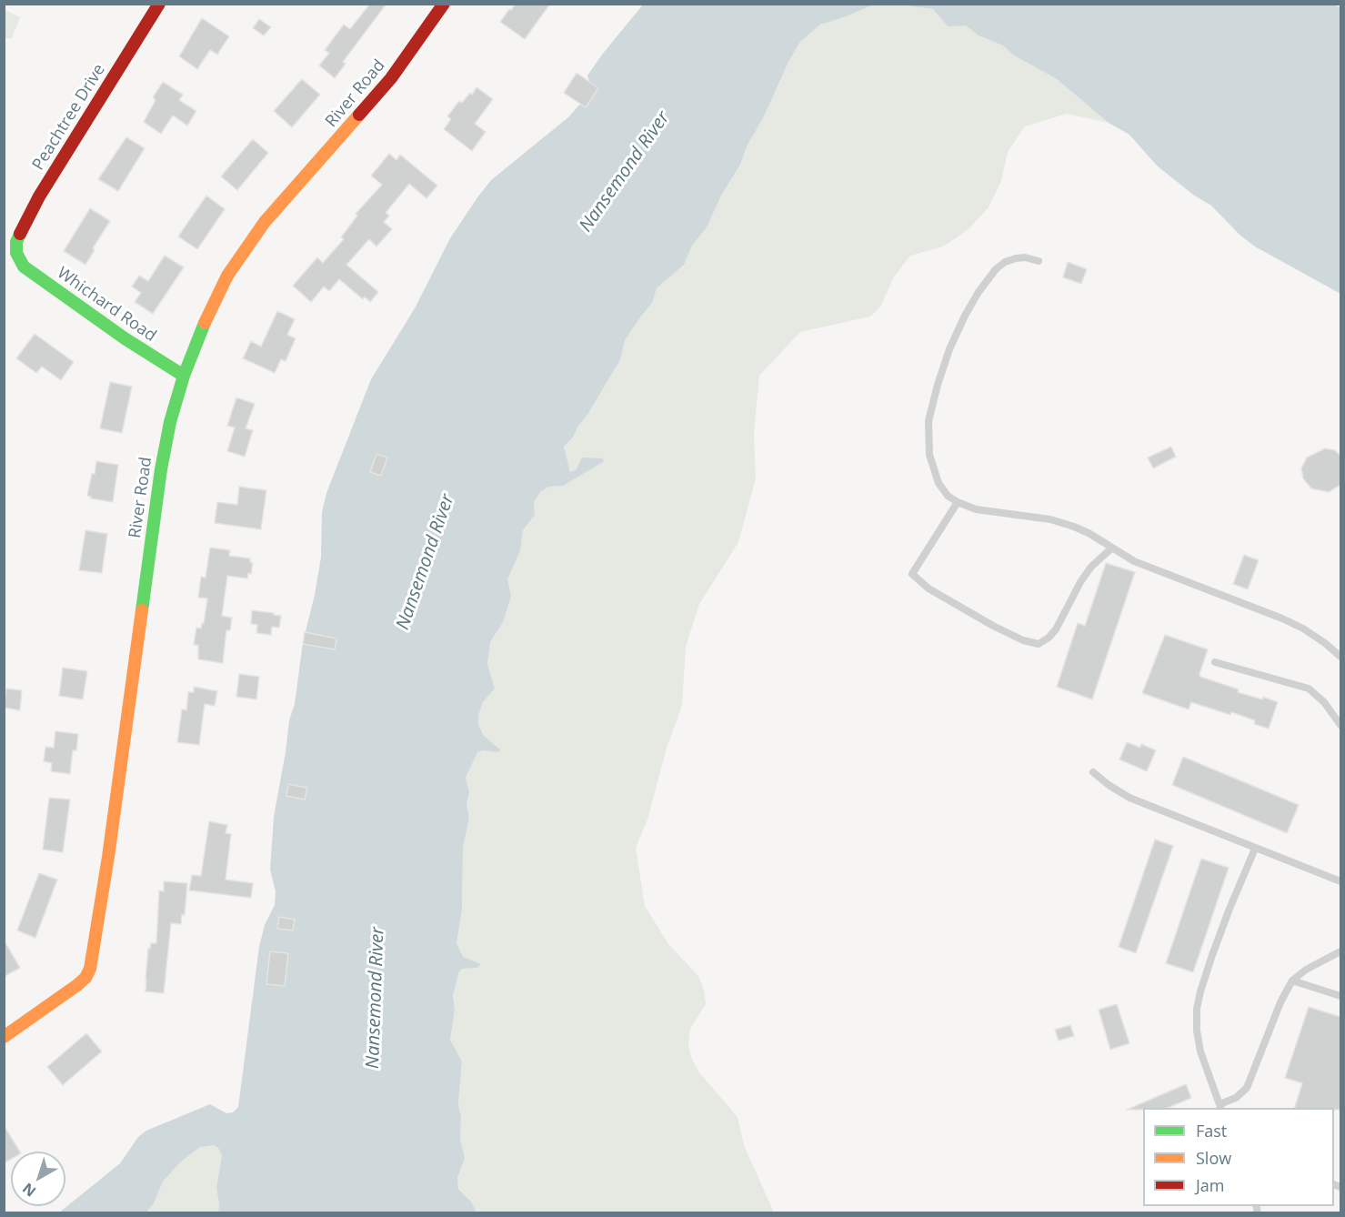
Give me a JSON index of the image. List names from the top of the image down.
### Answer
{
  "streets": {
    "street": ["River Road", "Peachtree Drive", "Whichard Road"]
  },
  "crossings": [
    ["River Road", "Whichard Road"],
    ["Peachtree Drive", "Whichard Road"]
  ],
  "water": ["Nansemond River"],
  "legend": ["Fast", "Slow", "Jam"],
  "north": "bottom left"
}
